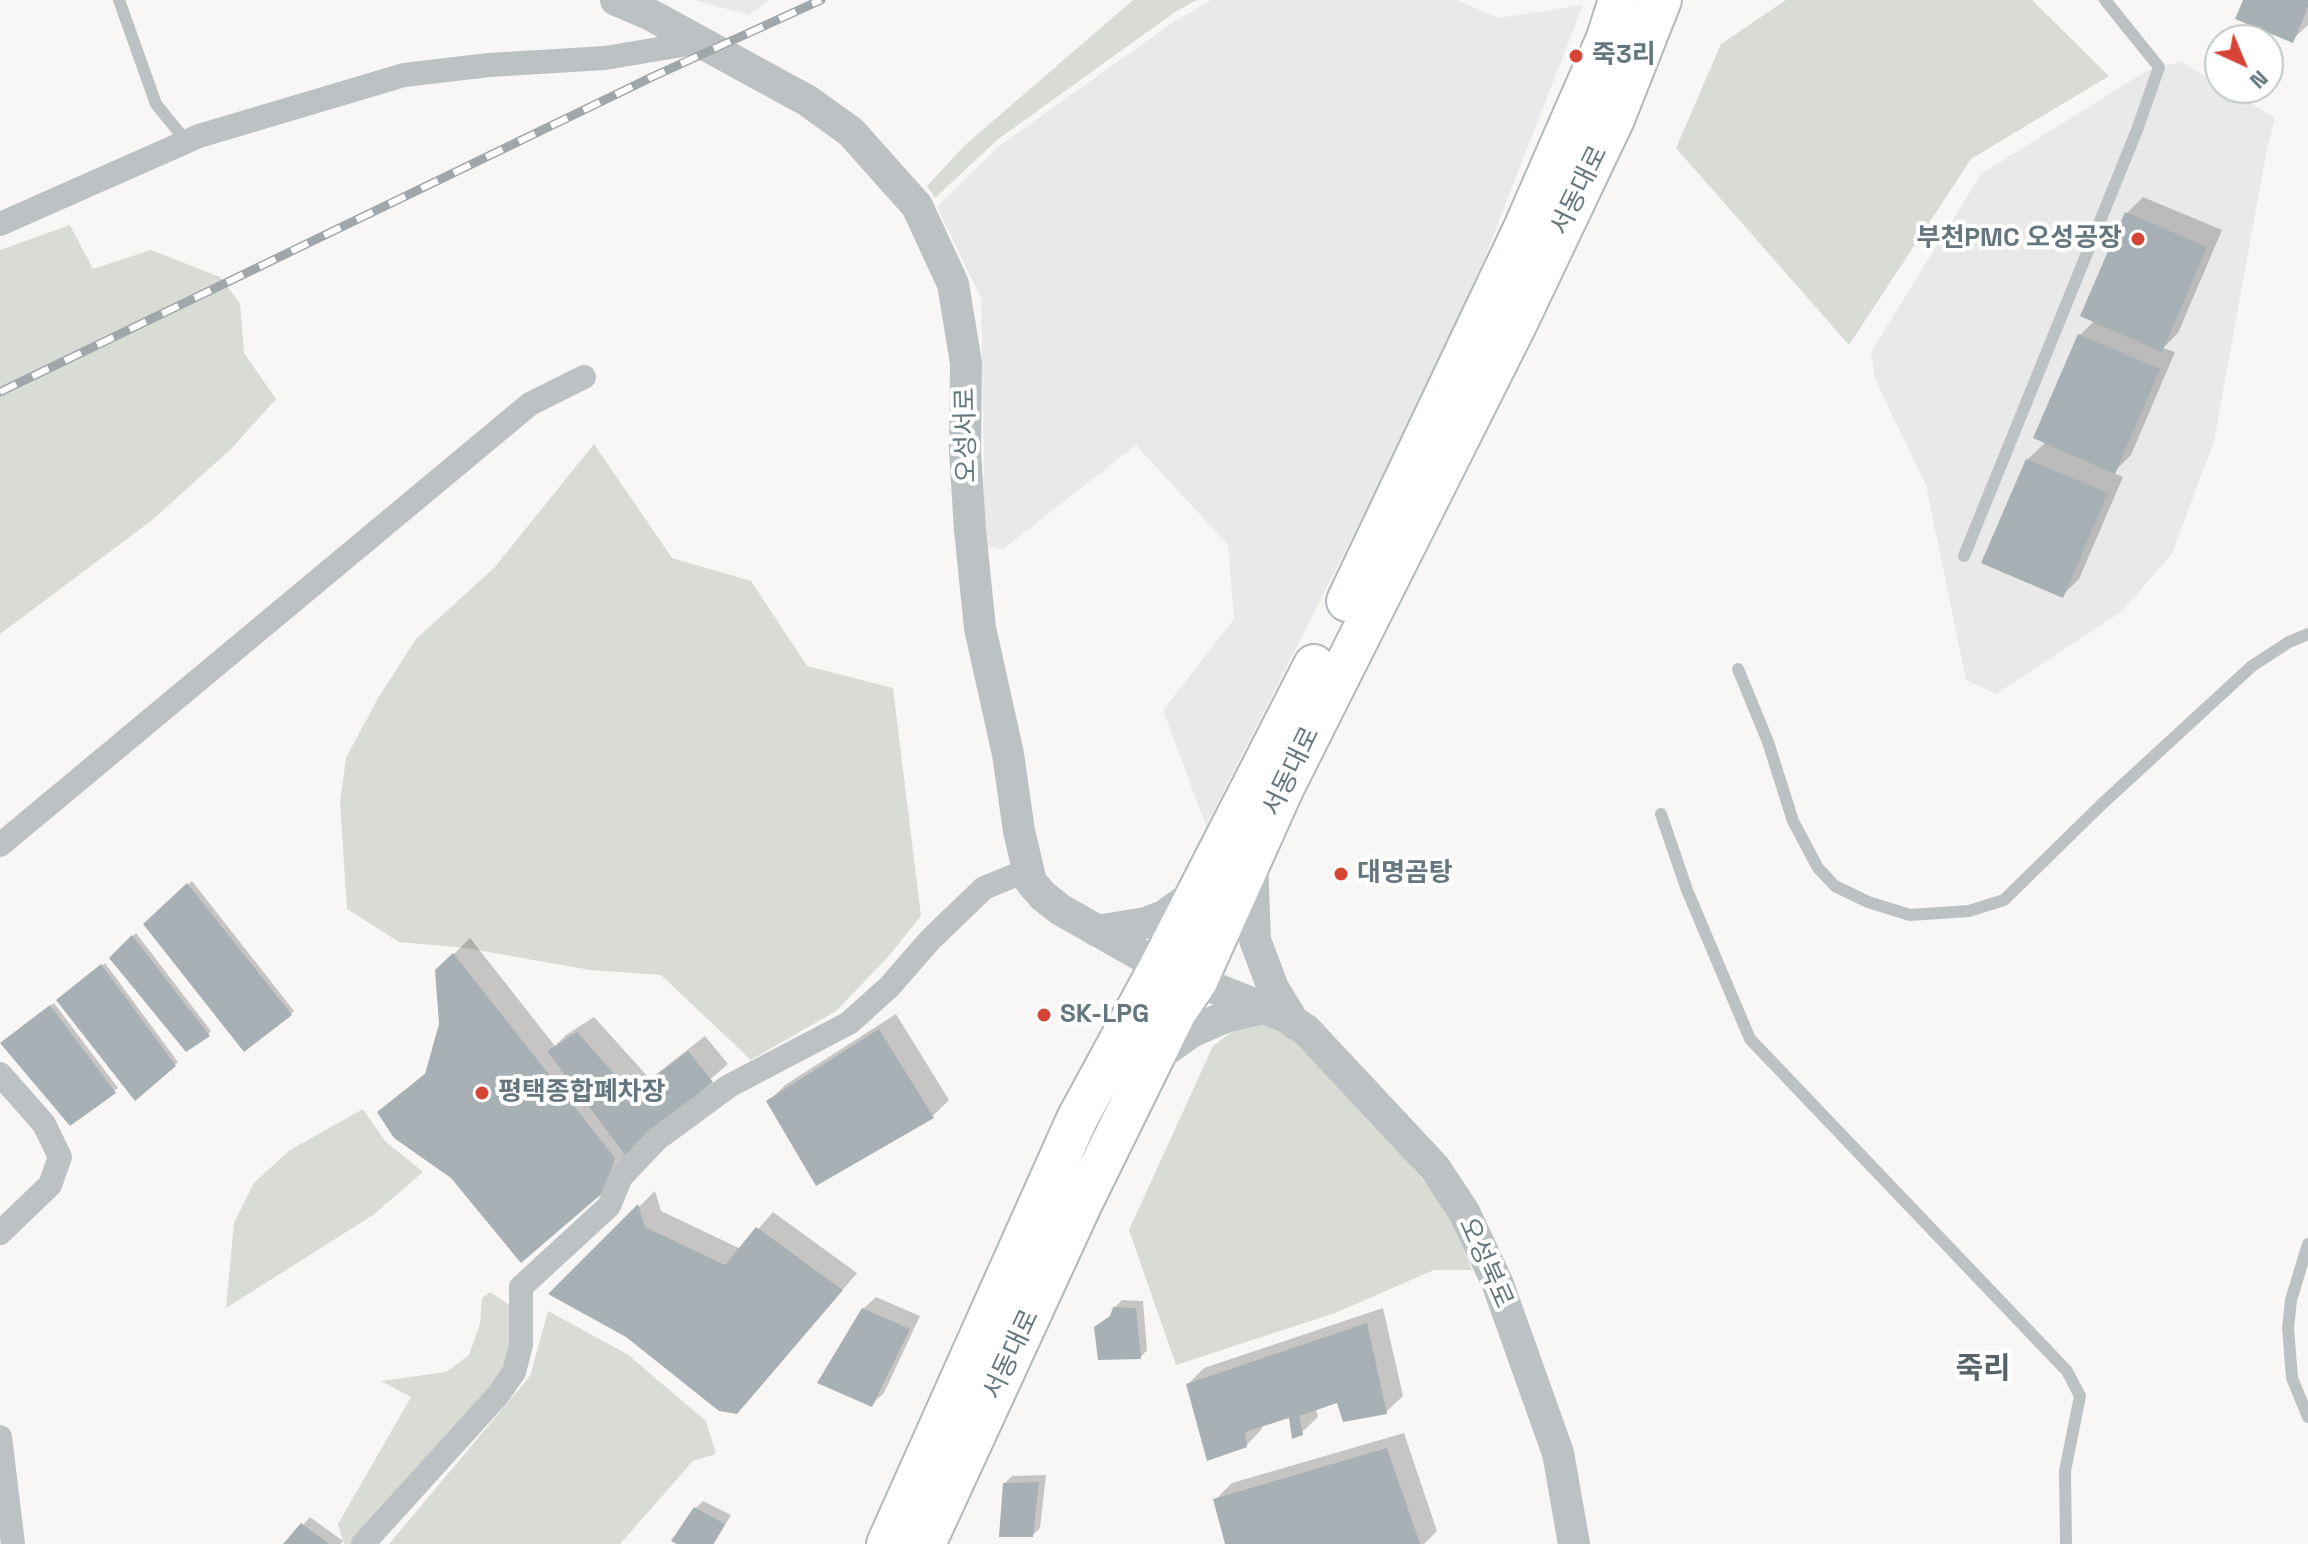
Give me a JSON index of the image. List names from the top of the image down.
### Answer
{
  "streets": {
    "main road": ["서동대로"],
    "street": ["오성서로", "오성북로"]
  },
  "crossings": [
    ["서동대로", "오성서로"],
    ["오성서로", "오성북로"]
  ],
  "districts": ["죽리"],
  "places": [
    "죽3리",
    "부천PMC 오성공장",
    "대명곰탕",
    "SK-LPG",
    "평택종합폐차장"
  ],
  "north": "bottom right"
}
